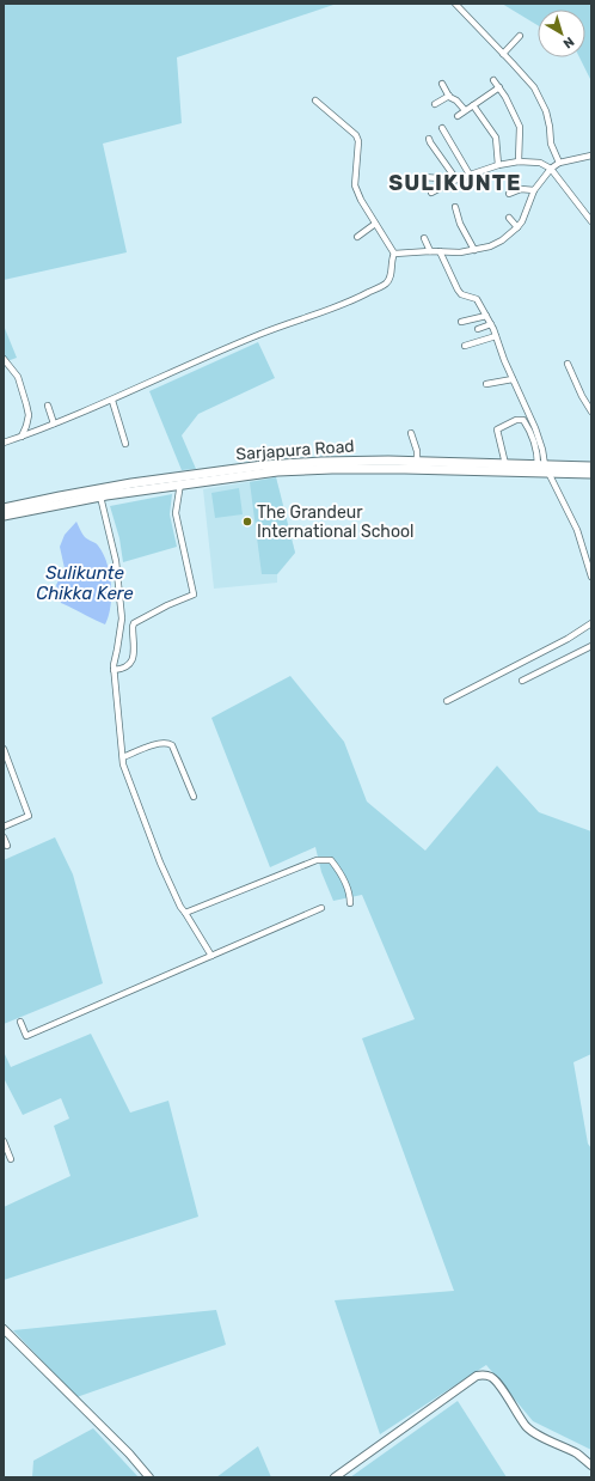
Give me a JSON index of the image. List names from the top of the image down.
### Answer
{
  "streets": {
    "main road": ["Sarjapura Road"]
  },
  "districts": ["SULIKUNTE"],
  "water": ["Sulikunte Chikka Kere"],
  "places": ["The Grandeur International School"],
  "north": "bottom right"
}
